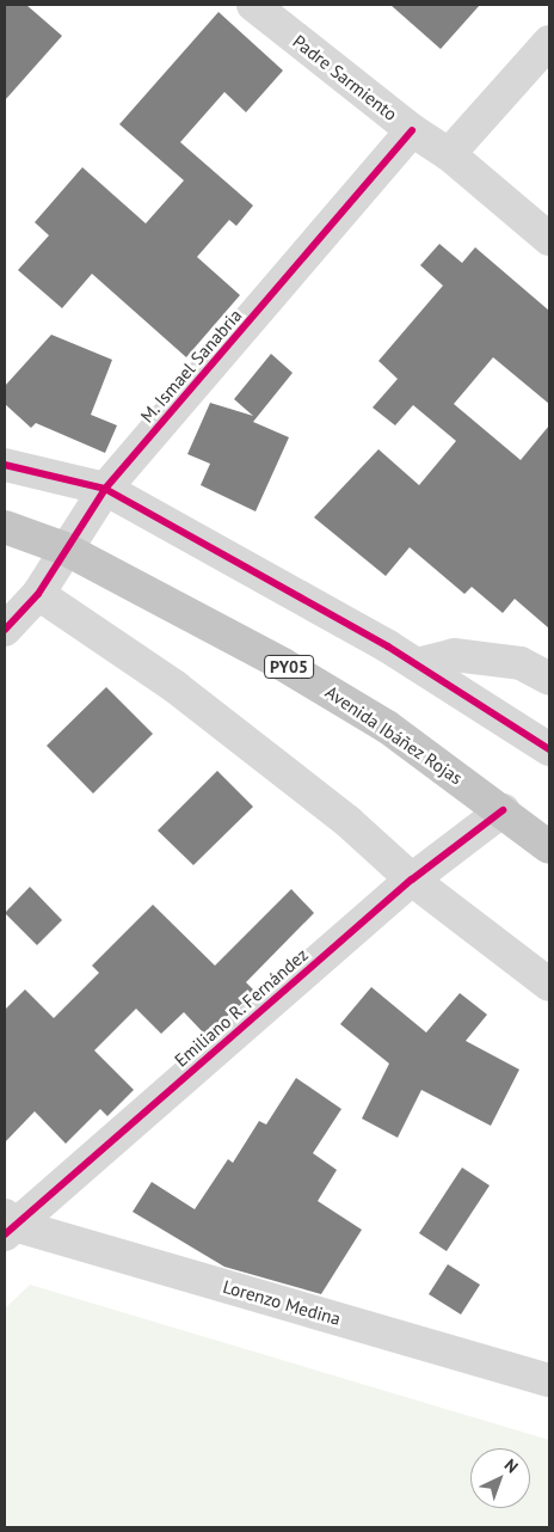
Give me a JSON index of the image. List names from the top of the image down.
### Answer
{
  "streets": {
    "highway": ["PY05", "Avenida Ibáñez Rojas"],
    "street": [
      "Padre Sarmiento",
      "M. Ismael Sanabria",
      "Emiliano R. Fernández",
      "Lorenzo Medina"
    ]
  },
  "crossings": [
    ["Padre Sarmiento", "M. Ismael Sanabria"],
    ["M. Ismael Sanabria", "Avenida Ibáñez Rojas"],
    ["Avenida Ibáñez Rojas", "Emiliano R. Fernández"],
    ["Emiliano R. Fernández", "Lorenzo Medina"]
  ],
  "north": "top right"
}
